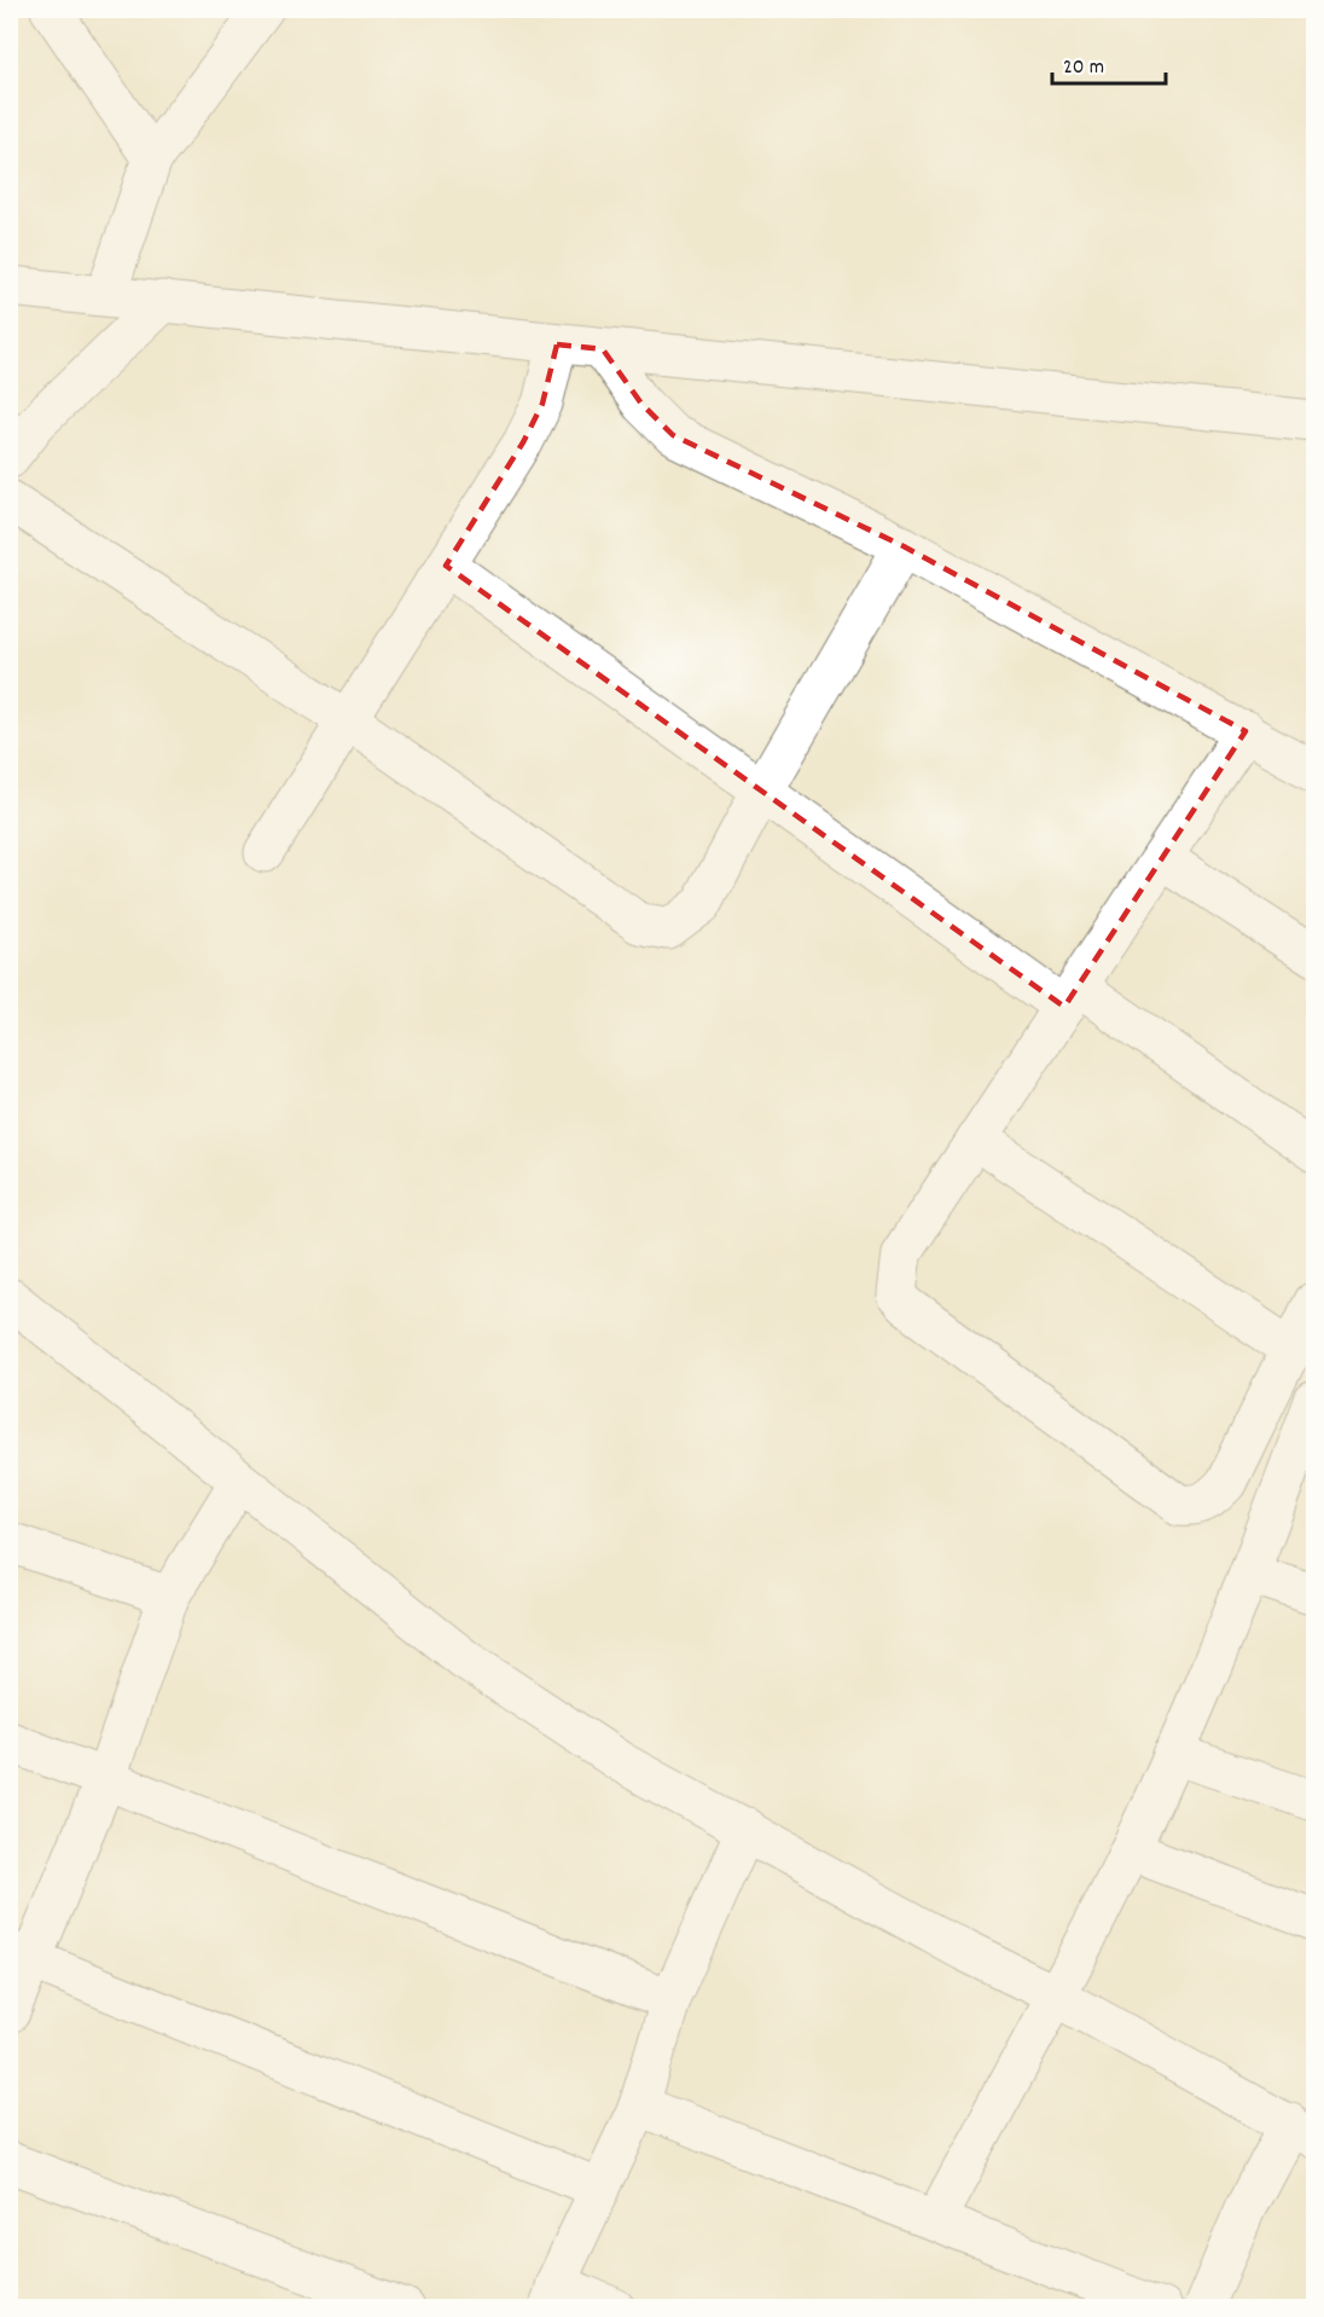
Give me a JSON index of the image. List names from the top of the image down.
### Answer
{
  "scale_bar": "20 m"
}
